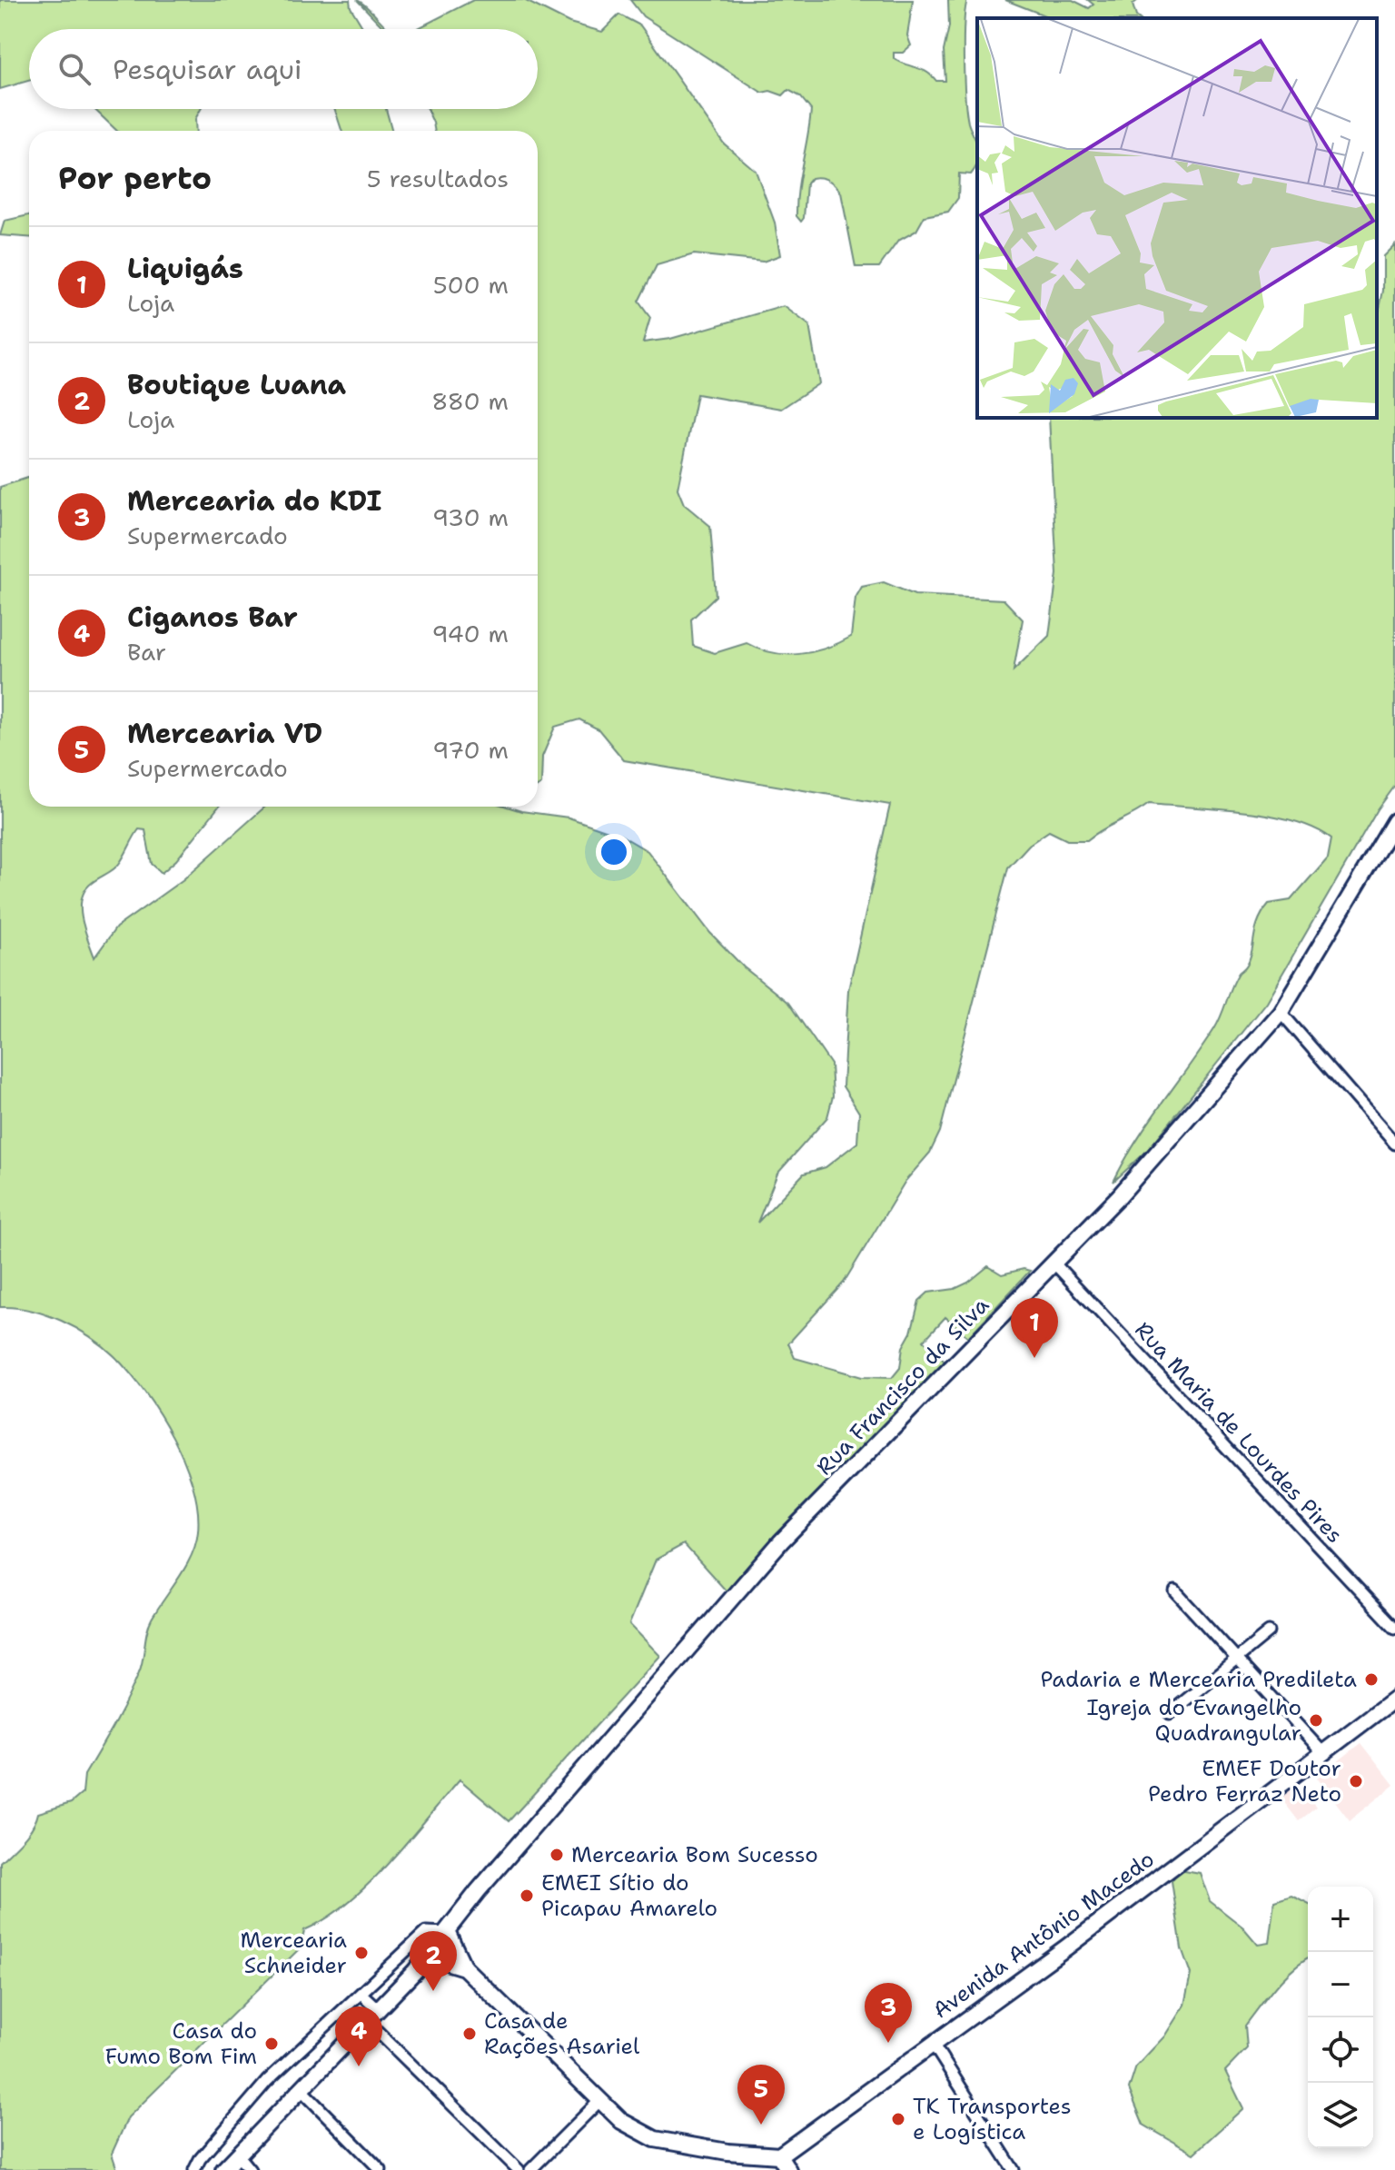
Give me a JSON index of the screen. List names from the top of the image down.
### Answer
{
  "streets": {
    "main road": ["Rua Francisco da Silva", "Avenida Antônio Macedo"],
    "street": ["Rua Maria de Lourdes Pires"]
  },
  "crossings": [
    ["Rua Francisco da Silva", "Rua Maria de Lourdes Pires"]
  ],
  "places": [
    "Padaria e Mercearia Predileta",
    "Igreja do Evangelho Quadrangular",
    "EMEF Doutor Pedro Ferraz Neto",
    "Mercearia Bom Sucesso",
    "EMEI Sítio do Picapau Amarelo",
    "Mercearia Schneider",
    "Casa de Rações Asariel",
    "Casa do Fumo Bom Fim",
    "TK Transportes e Logística"
  ],
  "page": {
    "search": "Pesquisar aqui",
    "heading": ["Por perto", "5 resultados"],
    "list": [
      {
        "mark": "1",
        "name": "Liquigás",
        "note": "Loja",
        "value": "500 m"
      },
      {
        "mark": "2",
        "name": "Boutique Luana",
        "note": "Loja",
        "value": "880 m"
      },
      {
        "mark": "3",
        "name": "Mercearia do KDI",
        "note": "Supermercado",
        "value": "930 m"
      },
      {
        "mark": "4",
        "name": "Ciganos Bar",
        "note": "Bar",
        "value": "940 m"
      },
      {
        "mark": "5",
        "name": "Mercearia VD",
        "note": "Supermercado",
        "value": "970 m"
      }
    ],
    "pins": [
      "1",
      "2",
      "3",
      "4",
      "5"
    ],
    "map_buttons": ["+", "−"]
  }
}
